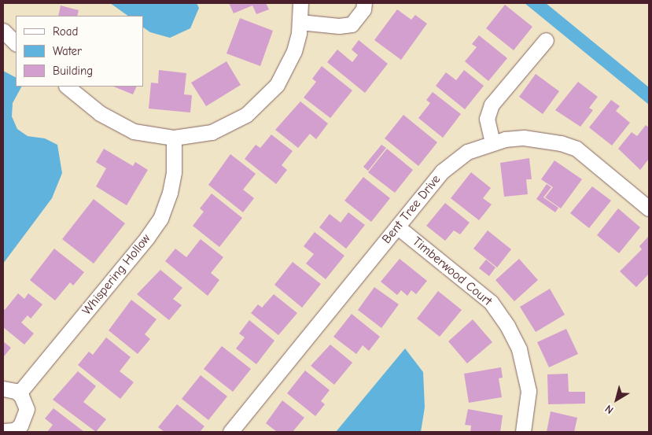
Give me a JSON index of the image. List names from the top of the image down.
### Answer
{
  "streets": {
    "street": ["Bent Tree Drive", "Timberwood Court", "Whispering Hollow"]
  },
  "crossings": [
    ["Bent Tree Drive", "Timberwood Court"]
  ],
  "legend": ["Road", "Water", "Building"],
  "north": "bottom left"
}
